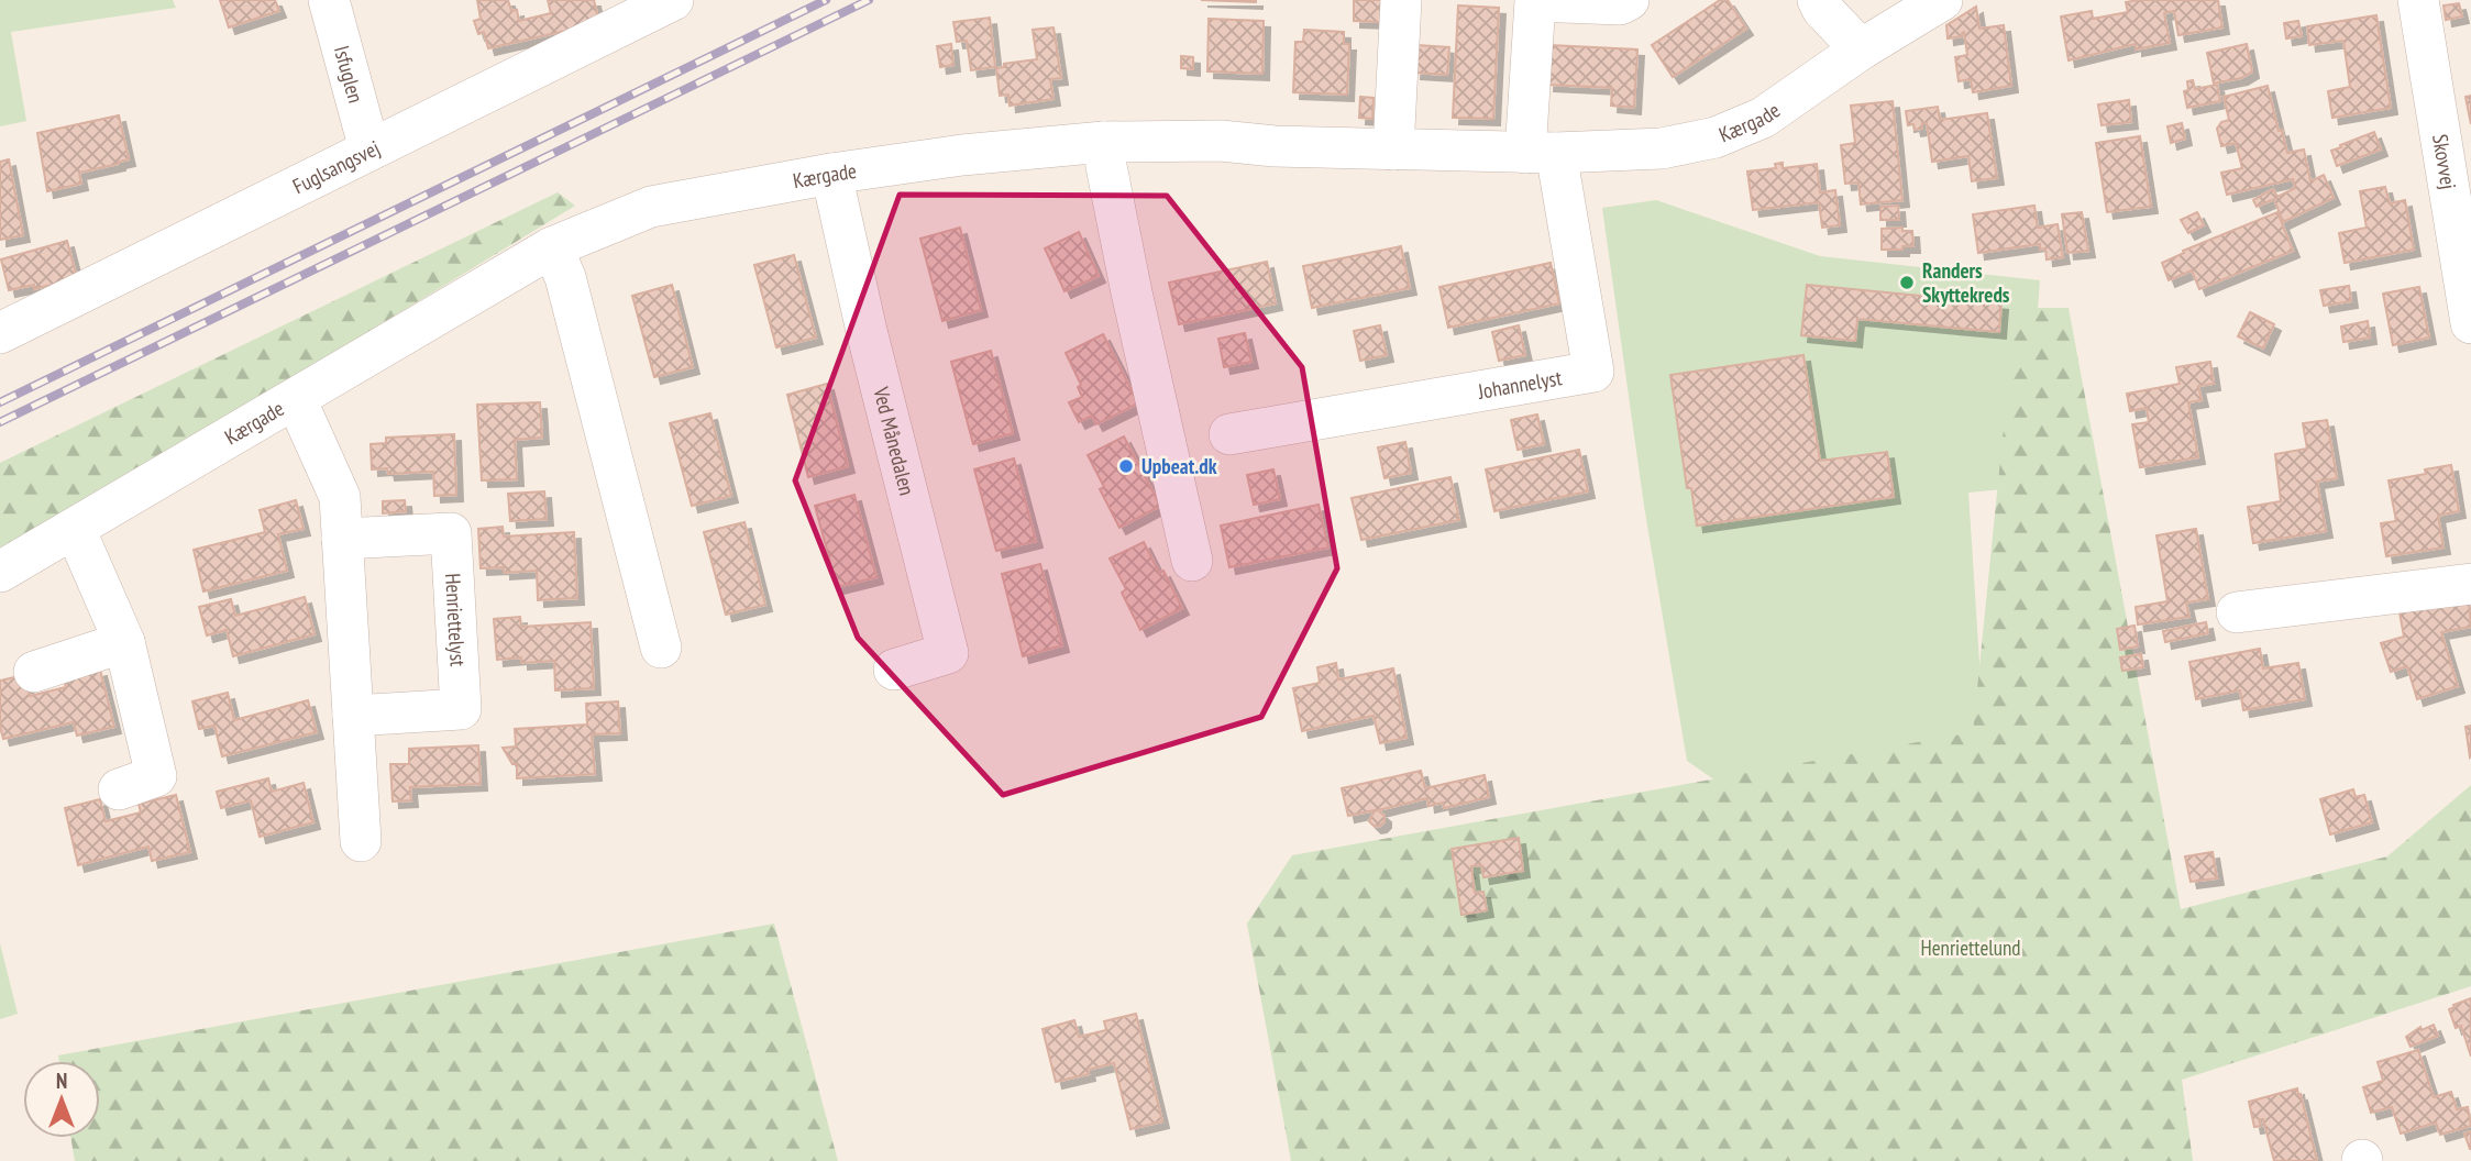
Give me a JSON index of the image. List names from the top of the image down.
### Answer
{
  "streets": {
    "street": [
      "Isfuglen",
      "Kærgade",
      "Skovvej",
      "Fuglsangsvej",
      "Johannelyst",
      "Ved Månedalen",
      "Henriettelyst"
    ]
  },
  "crossings": [
    ["Isfuglen", "Fuglsangsvej"],
    ["Kærgade", "Johannelyst"],
    ["Kærgade", "Ved Månedalen"]
  ],
  "parks": ["Henriettelund"],
  "places": ["Randers Skyttekreds", "Upbeat.dk"],
  "north": "top"
}
